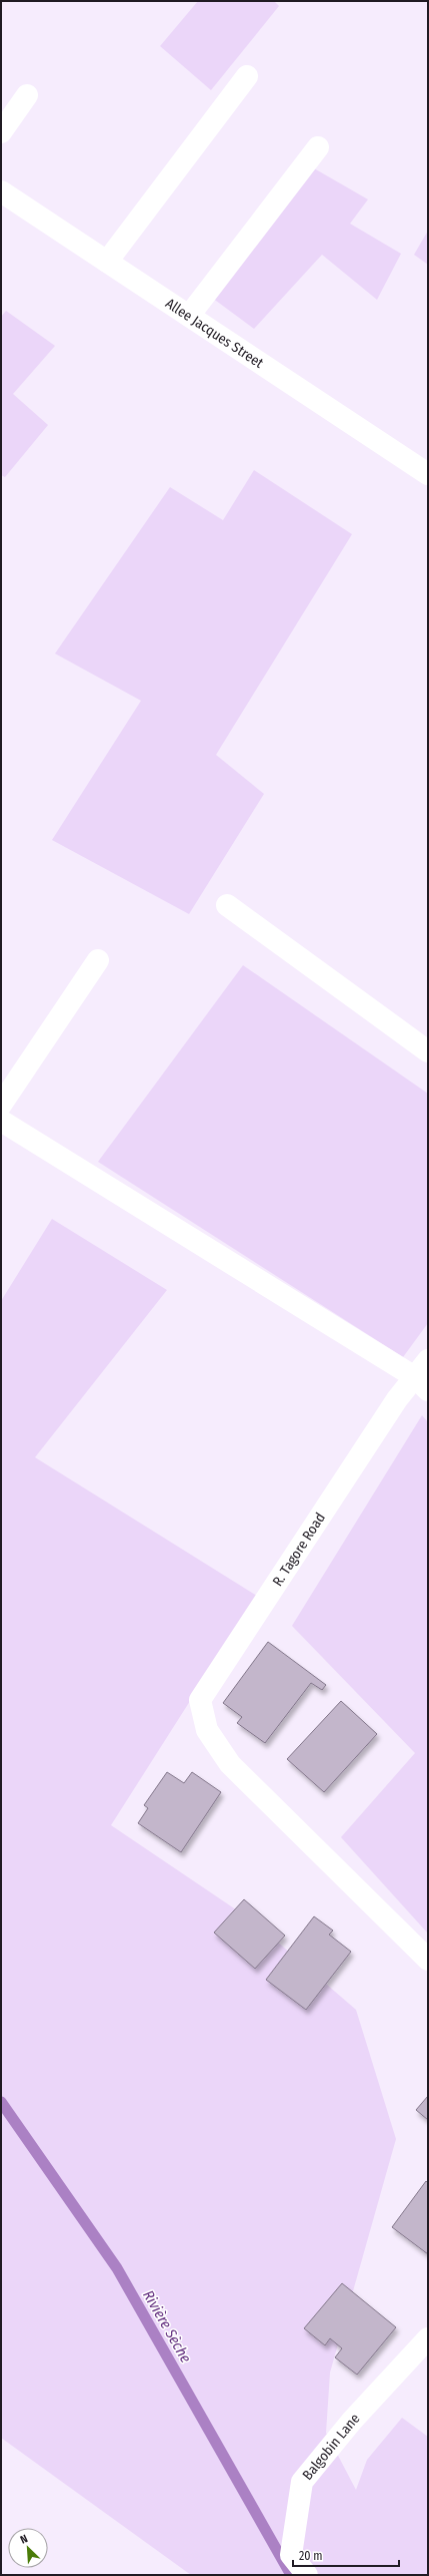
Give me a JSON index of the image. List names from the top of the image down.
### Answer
{
  "streets": {
    "street": ["Allee Jacques Street", "R. Tagore Road", "Balgobin Lane"]
  },
  "water": ["Rivière Sèche"],
  "scale_bar": "20 m",
  "north": "top left"
}
